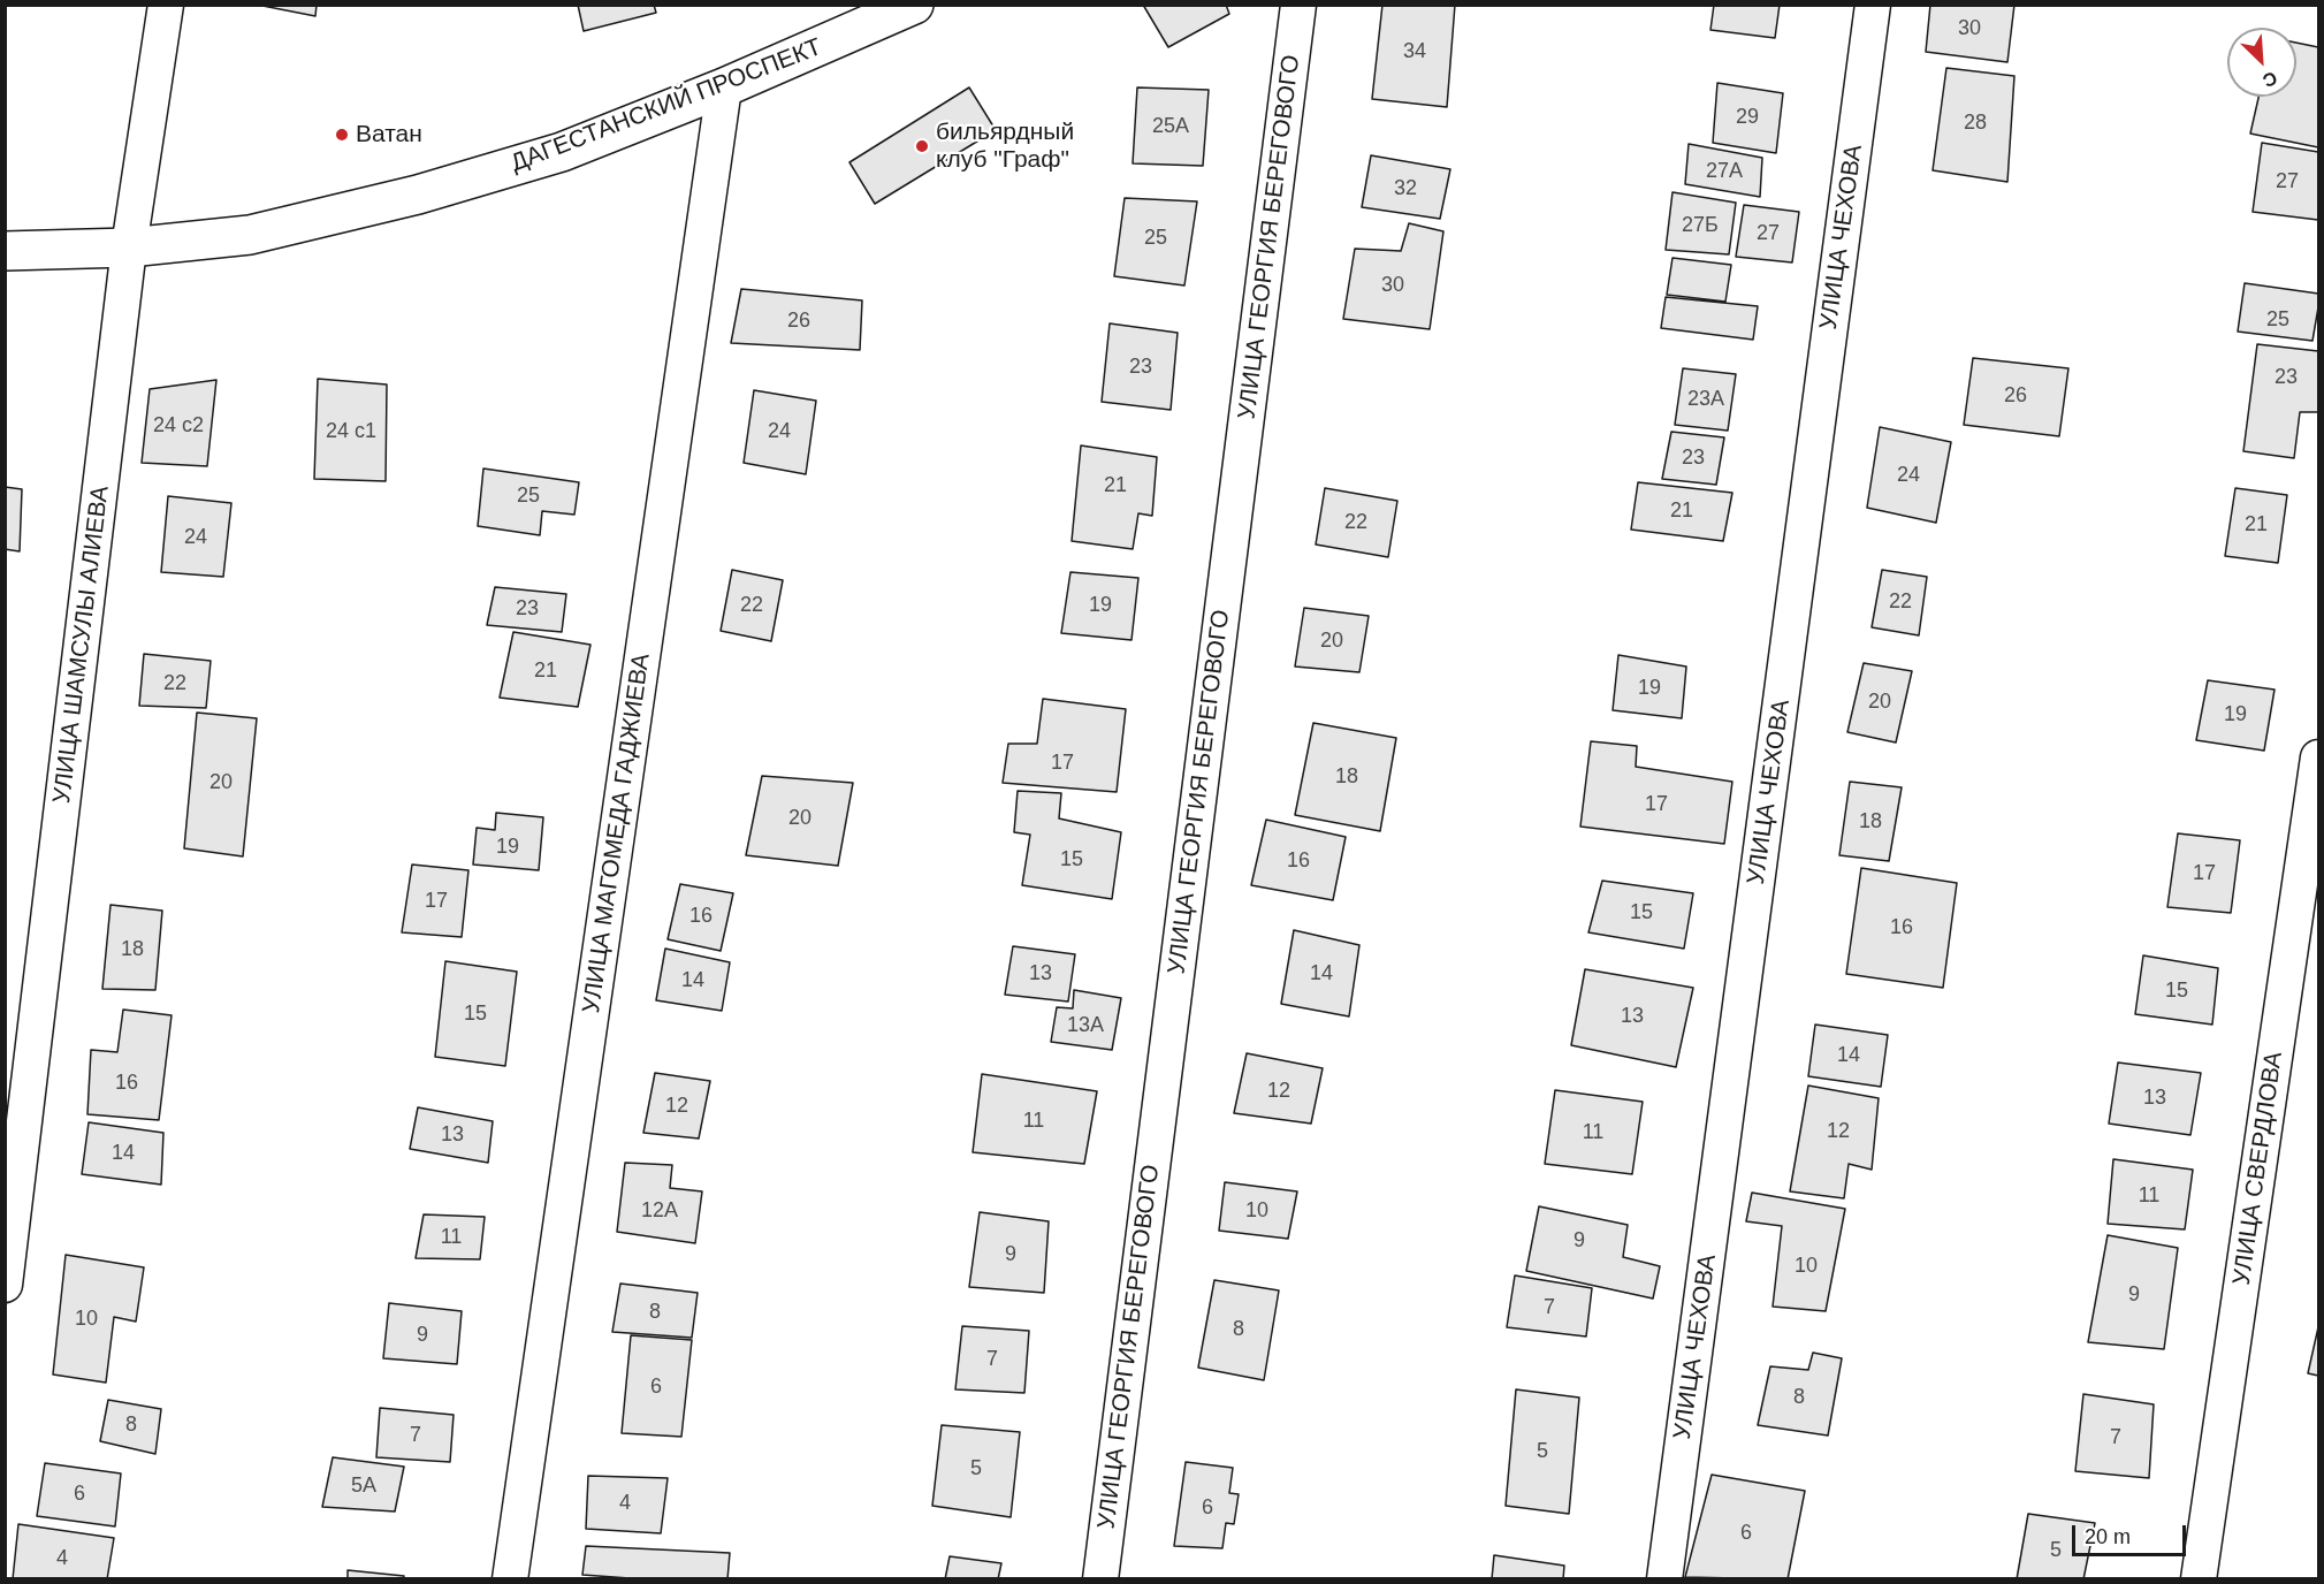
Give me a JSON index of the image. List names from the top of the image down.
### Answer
{
  "streets": {
    "highway": ["ДАГЕСТАНСКИЙ ПРОСПЕКТ"],
    "street": [
      "УЛИЦА ГЕОРГИЯ БЕРЕГОВОГО",
      "УЛИЦА ЧЕХОВА",
      "УЛИЦА ШАМСУЛЫ АЛИЕВА",
      "УЛИЦА МАГОМЕДА ГАДЖИЕВА",
      "УЛИЦА СВЕРДЛОВА"
    ]
  },
  "crossings": [
    ["ДАГЕСТАНСКИЙ ПРОСПЕКТ", "УЛИЦА ШАМСУЛЫ АЛИЕВА"],
    ["ДАГЕСТАНСКИЙ ПРОСПЕКТ", "УЛИЦА МАГОМЕДА ГАДЖИЕВА"]
  ],
  "places": ["Ватан", "бильярдный клуб \"Граф\""],
  "house_numbers": [
    "30",
    "34",
    "29",
    "28",
    "25А",
    "27А",
    "27",
    "32",
    "27Б",
    "27",
    "25",
    "30",
    "25",
    "26",
    "23",
    "23",
    "26",
    "23А",
    "24 с2",
    "24 с1",
    "24",
    "23",
    "24",
    "21",
    "25",
    "21",
    "22",
    "21",
    "24",
    "22",
    "22",
    "19",
    "23",
    "20",
    "21",
    "22",
    "19",
    "20",
    "19",
    "17",
    "18",
    "20",
    "17",
    "20",
    "18",
    "19",
    "15",
    "16",
    "17",
    "17",
    "15",
    "16",
    "16",
    "18",
    "13",
    "14",
    "14",
    "15",
    "15",
    "13",
    "13А",
    "14",
    "16",
    "12",
    "13",
    "12",
    "11",
    "12",
    "11",
    "13",
    "14",
    "11",
    "12А",
    "10",
    "11",
    "9",
    "9",
    "10",
    "9",
    "7",
    "8",
    "10",
    "8",
    "9",
    "7",
    "6",
    "8",
    "8",
    "7",
    "7",
    "5",
    "5",
    "5А",
    "6",
    "4",
    "6",
    "6",
    "5",
    "4"
  ],
  "scale_bar": "20 m",
  "north": "bottom right"
}
